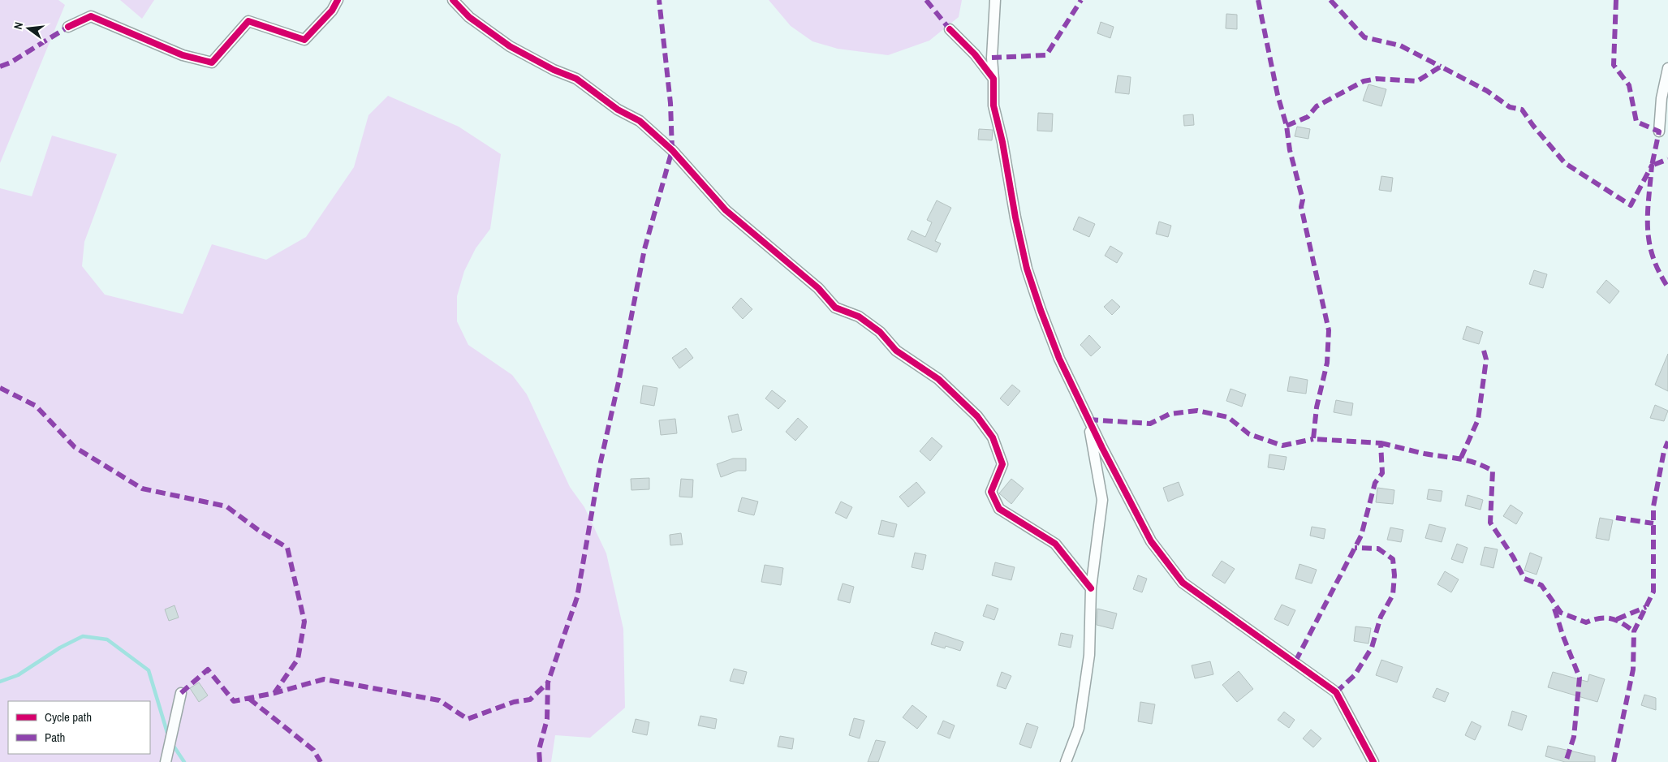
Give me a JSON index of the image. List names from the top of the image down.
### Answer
{
  "legend": ["Cycle path", "Path"],
  "north": "left"
}
